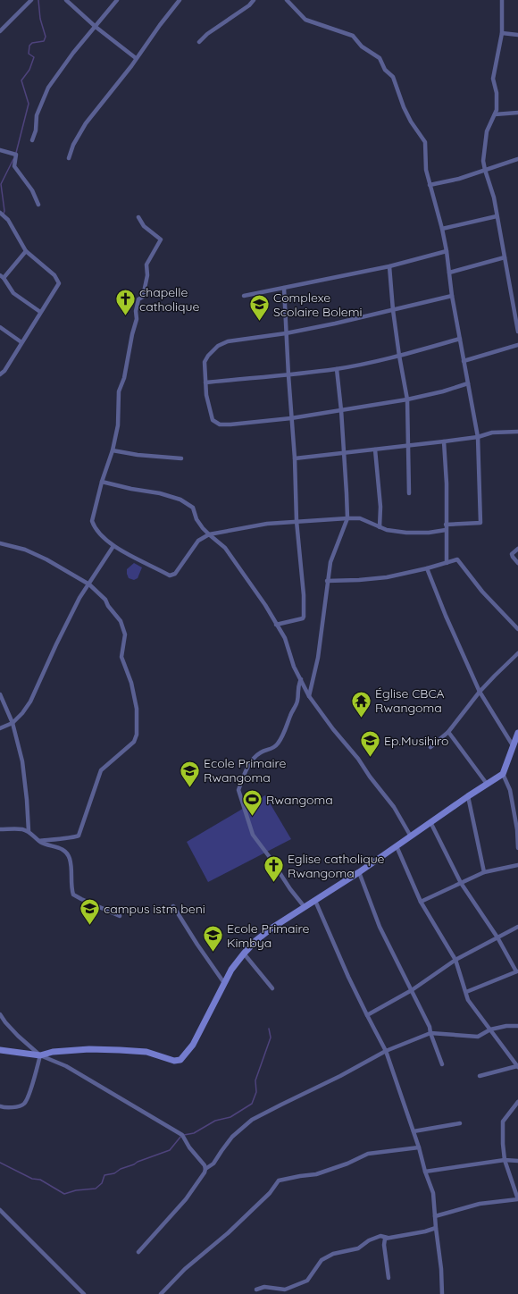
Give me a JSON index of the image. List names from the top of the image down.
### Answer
{
  "places": {
    "church": ["chapelle catholique", "Eglise catholique Rwangoma"],
    "school or university": [
      "Complexe Scolaire Bolemi",
      "Ep.Musihiro",
      "Ecole Primaire Rwangoma",
      "campus istm beni",
      "Ecole Primaire Kimbya"
    ],
    "temple": ["Église CBCA Rwangoma"],
    "sports": ["Rwangoma"]
  }
}
